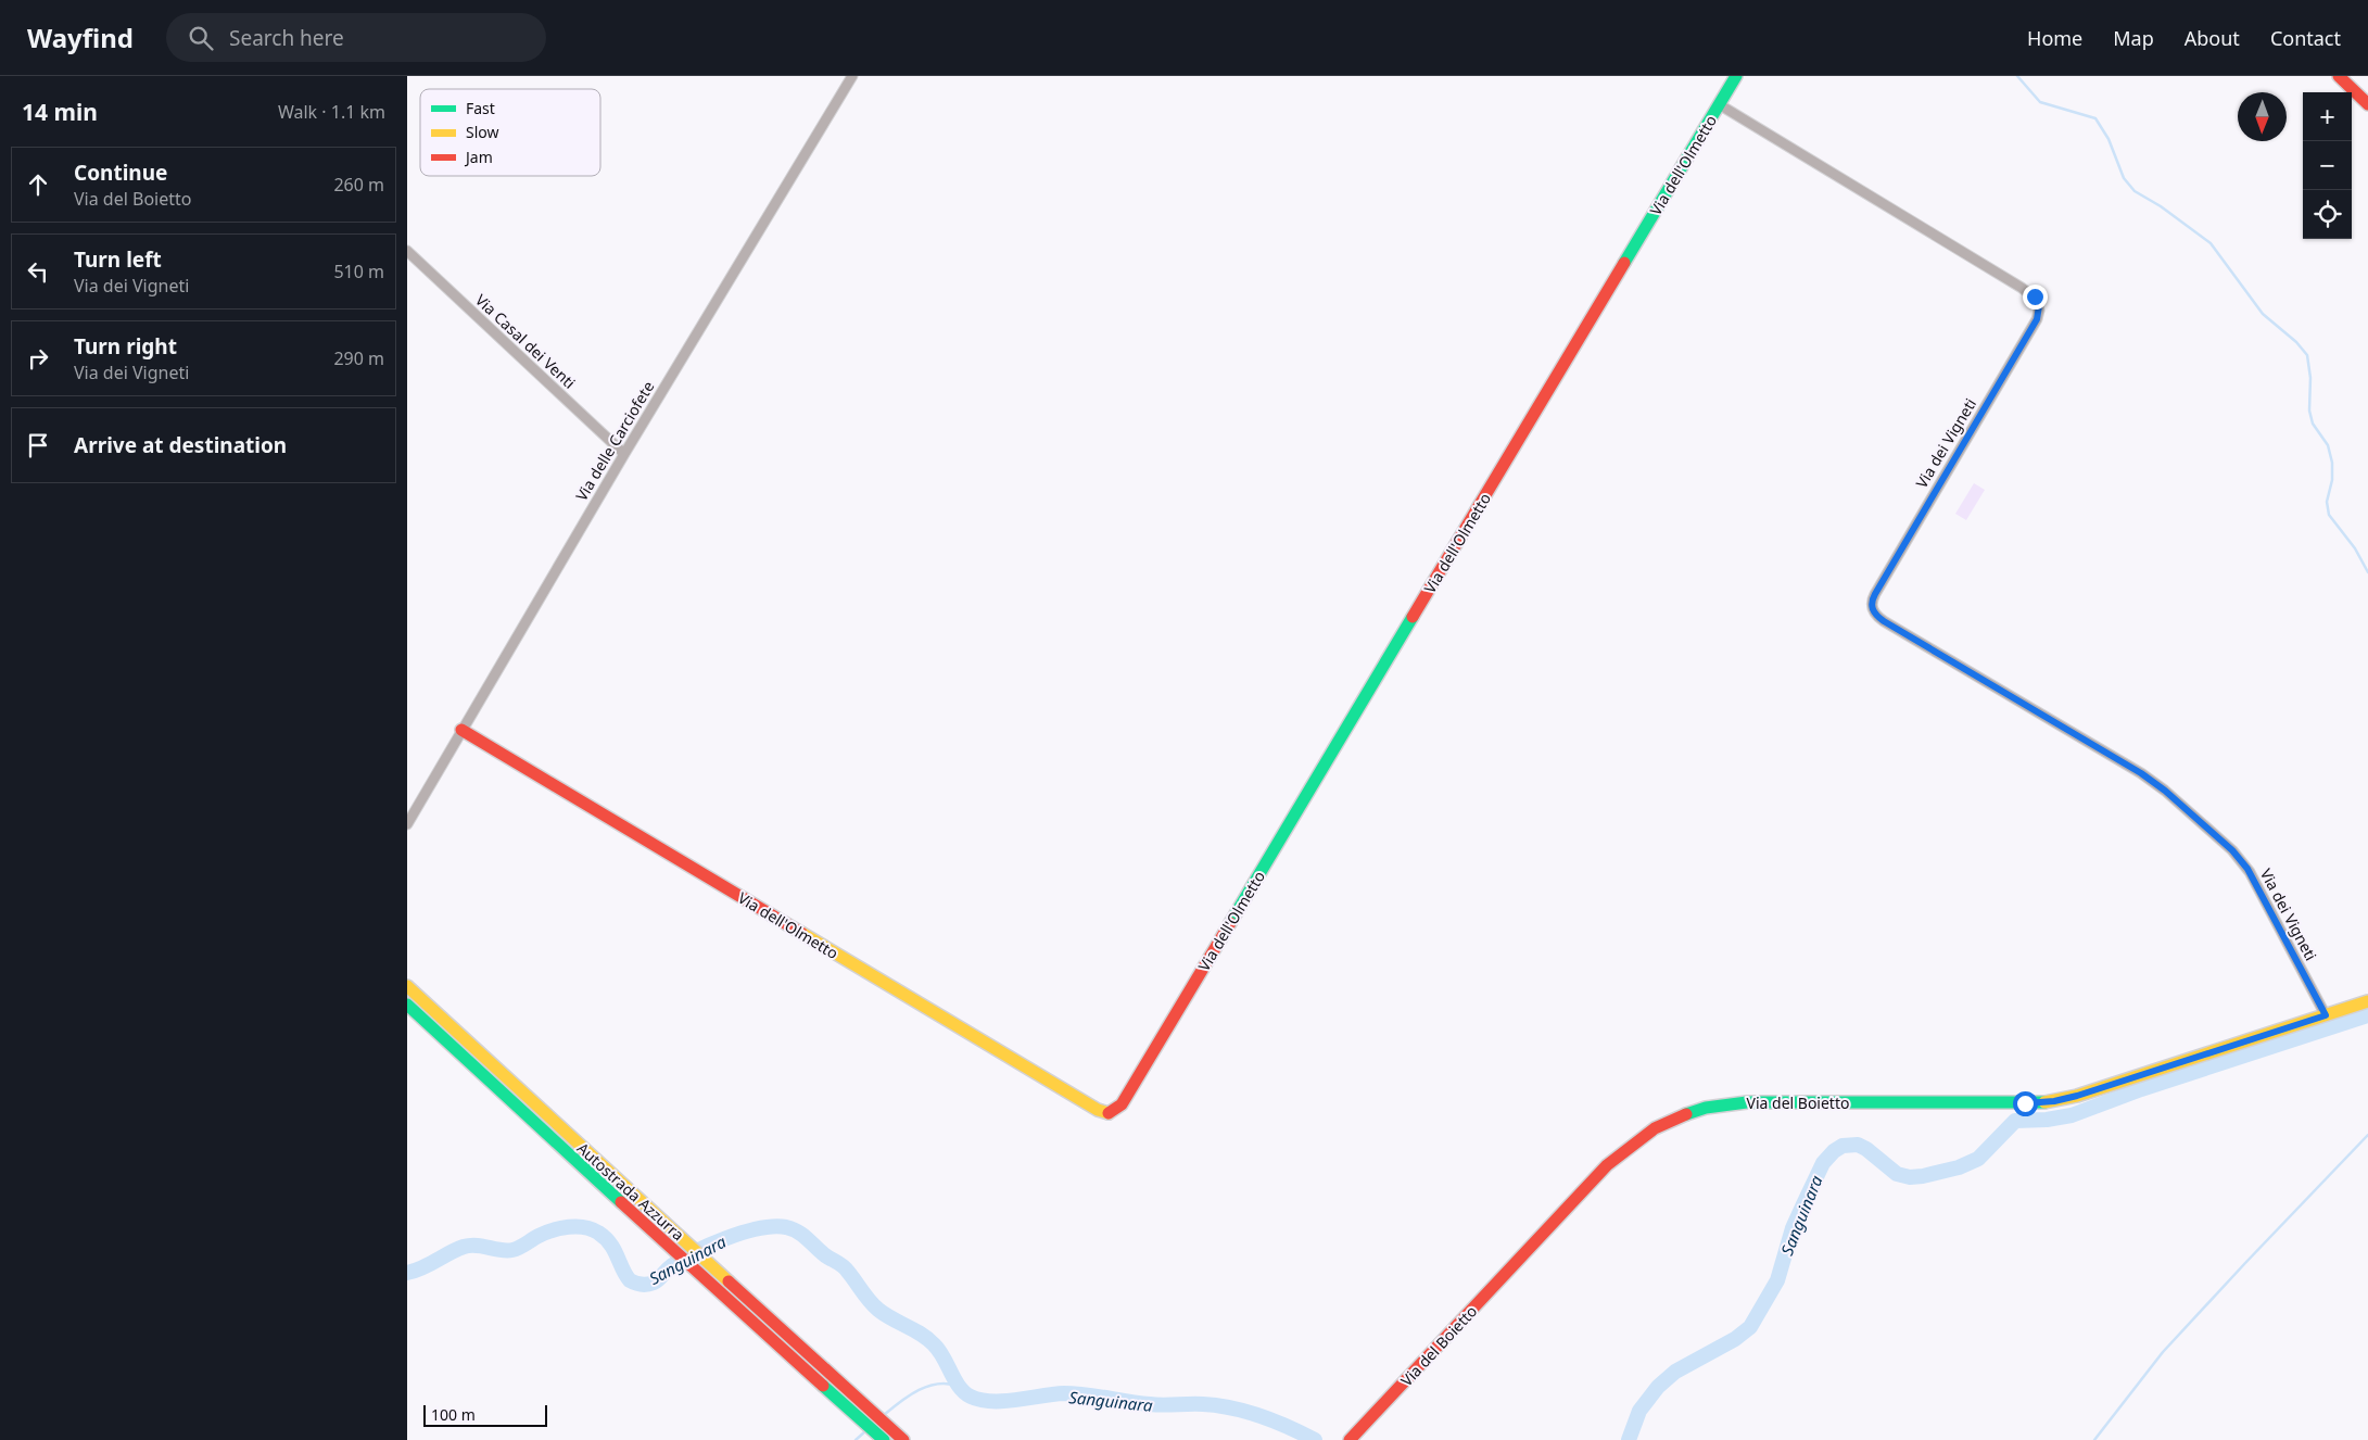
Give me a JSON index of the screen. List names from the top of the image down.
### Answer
{
  "streets": {
    "main road": ["Via dell'Olmetto", "Via del Boietto", "Autostrada Azzurra"],
    "street": ["Via Casal dei Venti", "Via delle Carciofete", "Via dei Vigneti"]
  },
  "crossings": [
    ["Via dell'Olmetto", "Via delle Carciofete"],
    ["Via dell'Olmetto", "Via dei Vigneti"],
    ["Via Casal dei Venti", "Via delle Carciofete"],
    ["Via dei Vigneti", "Via del Boietto"]
  ],
  "water": ["Sanguinara"],
  "legend": ["Fast", "Slow", "Jam"],
  "scale_bar": "100 m",
  "north": "bottom",
  "page": {
    "header": "Wayfind",
    "search": "Search here",
    "nav": [
      "Home",
      "Map",
      "About",
      "Contact"
    ],
    "heading": ["14 min", "Walk · 1.1 km"],
    "map_buttons": ["+", "−"],
    "list": [
      ["Continue", "Via del Boietto", "260 m"],
      ["Turn left", "Via dei Vigneti", "510 m"],
      ["Turn right", "Via dei Vigneti", "290 m"],
      "Arrive at destination"
    ],
    "scale": "100 m"
  }
}
